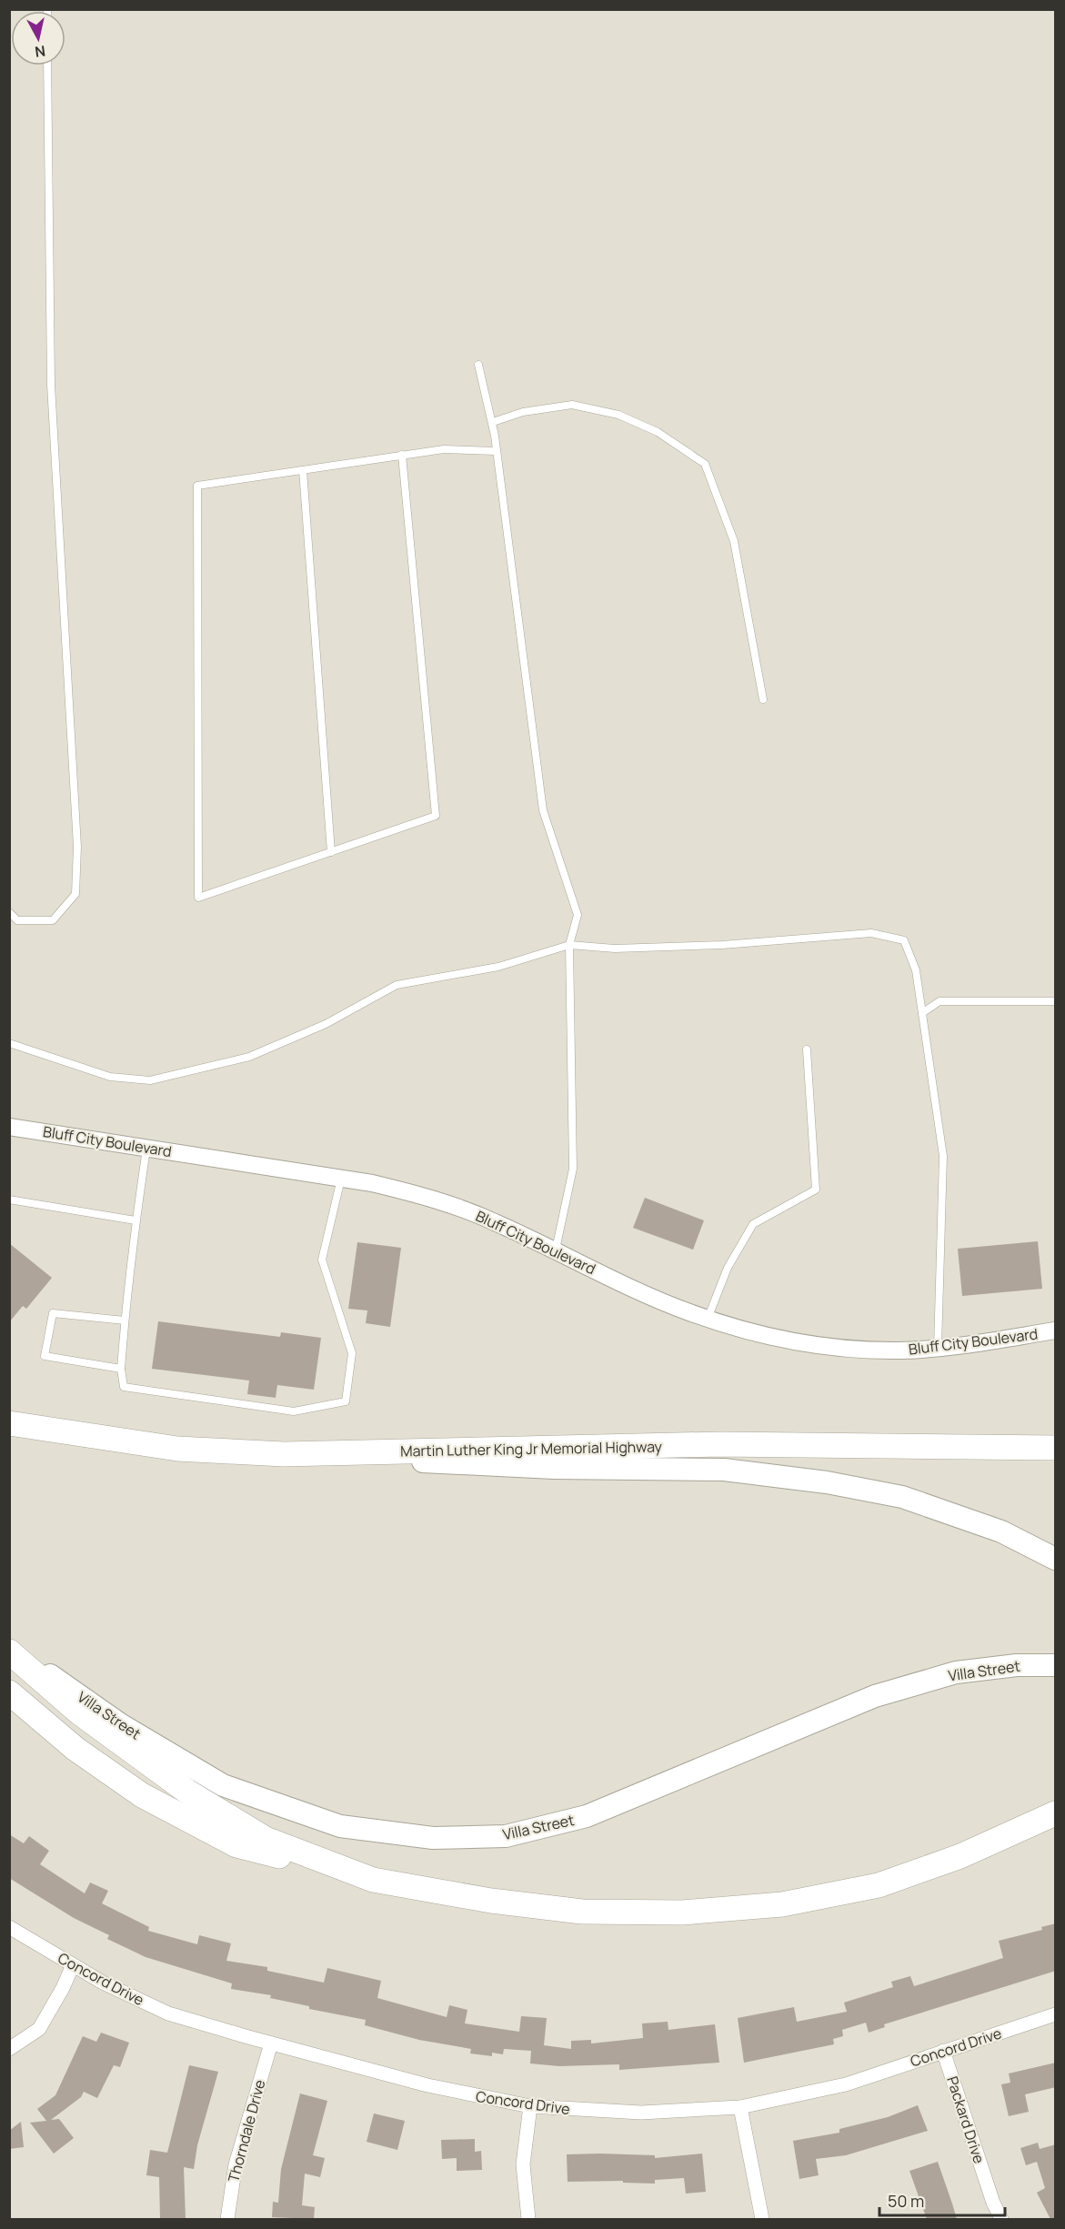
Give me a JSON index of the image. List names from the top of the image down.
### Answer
{
  "streets": {
    "highway": ["Martin Luther King Jr Memorial Highway"],
    "main road": ["Villa Street"],
    "street": [
      "Bluff City Boulevard",
      "Concord Drive",
      "Packard Drive",
      "Thorndale Drive"
    ]
  },
  "crossings": [
    ["Concord Drive", "Packard Drive"],
    ["Concord Drive", "Thorndale Drive"]
  ],
  "scale_bar": "50 m",
  "north": "bottom"
}
